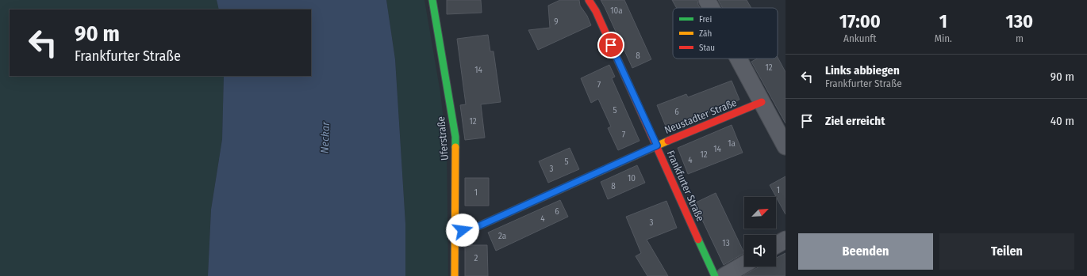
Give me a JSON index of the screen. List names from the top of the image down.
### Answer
{
  "streets": {
    "street": ["Neustadter Straße", "Uferstraße", "Frankfurter Straße"]
  },
  "crossings": [
    ["Neustadter Straße", "Uferstraße"],
    ["Neustadter Straße", "Frankfurter Straße"]
  ],
  "water": ["Neckar"],
  "house_numbers": [
    "10a",
    "9",
    "8",
    "12",
    "14",
    "7",
    "5",
    "6",
    "12",
    "7",
    "1a",
    "14",
    "12",
    "4",
    "5",
    "3",
    "10",
    "8",
    "1",
    "1",
    "6",
    "4",
    "3",
    "2a",
    "13",
    "2"
  ],
  "legend": ["Frei", "Zäh", "Stau"],
  "north": "top right",
  "page": {
    "eta": [
      "17:00",
      "Ankunft",
      "1",
      "Min.",
      "130",
      "m"
    ],
    "turn": ["90 m", "Frankfurter Straße"],
    "list": [
      {
        "name": "Links abbiegen",
        "note": "Frankfurter Straße",
        "value": "90 m"
      },
      {
        "name": "Ziel erreicht",
        "value": "40 m"
      }
    ],
    "buttons": ["Beenden", "Teilen"]
  }
}
